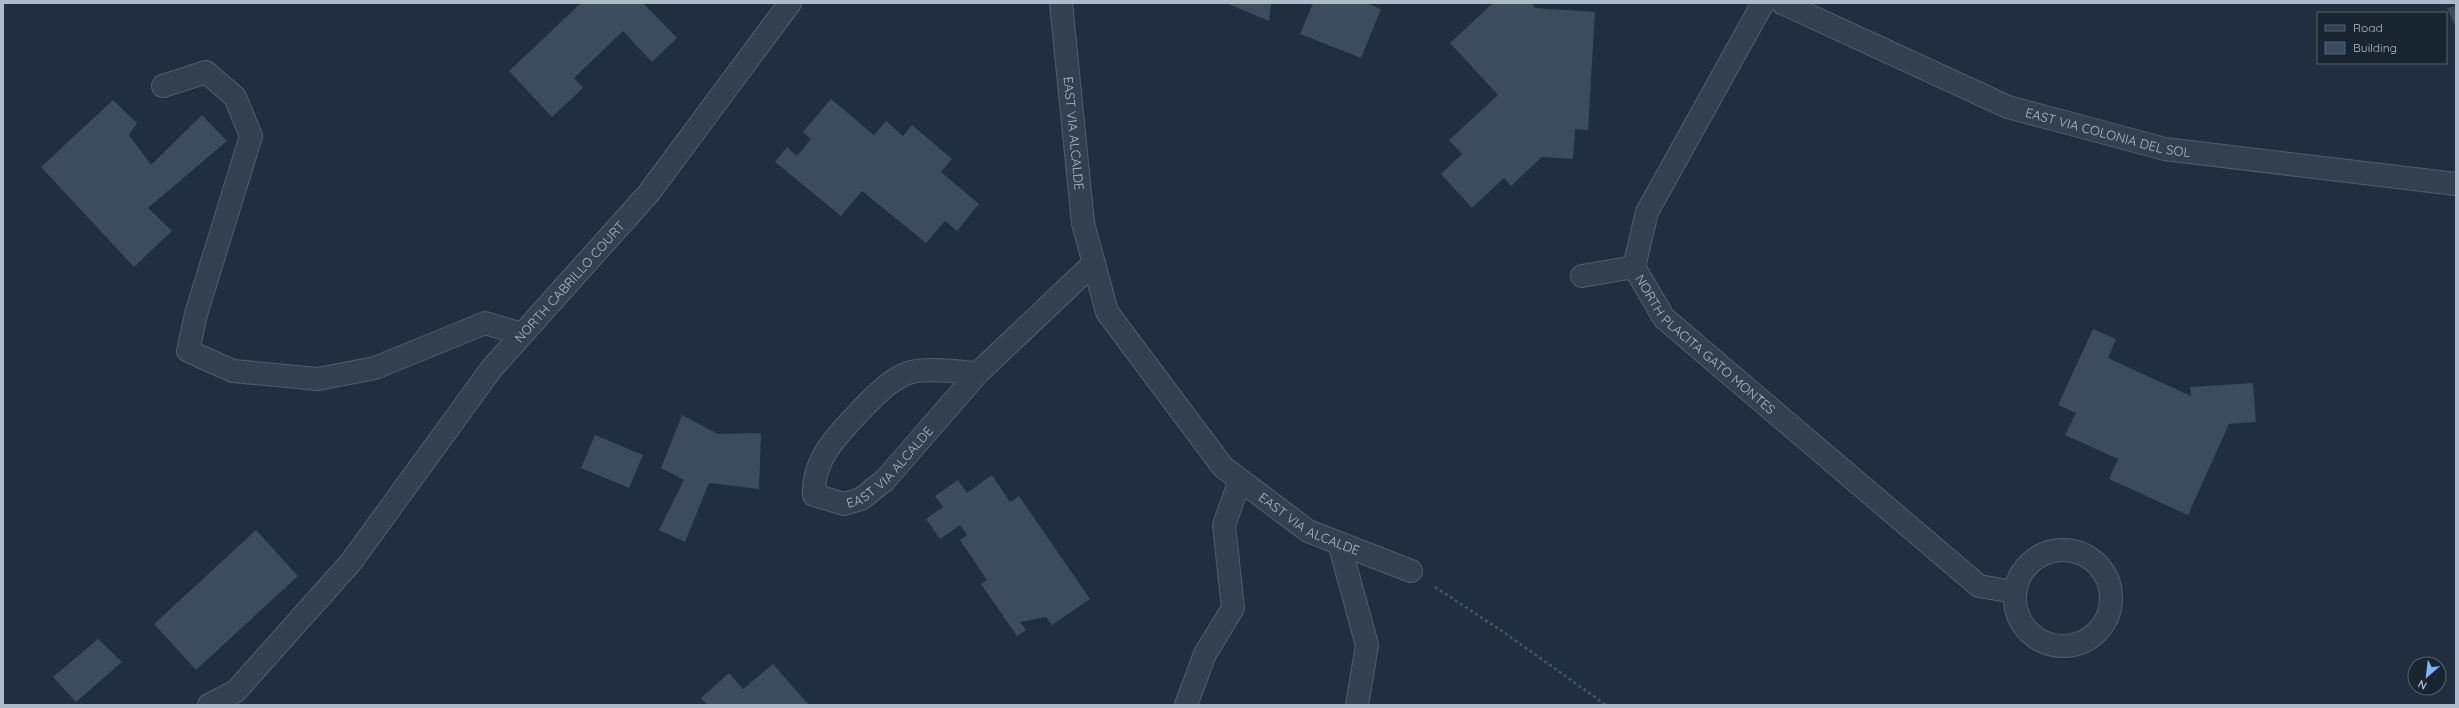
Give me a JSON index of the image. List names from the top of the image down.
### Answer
{
  "streets": {
    "street": [
      "EAST VIA COLONIA DEL SOL",
      "EAST VIA ALCALDE",
      "NORTH CABRILLO COURT",
      "NORTH PLACITA GATO MONTES"
    ]
  },
  "legend": ["Road", "Building"],
  "north": "bottom left"
}
